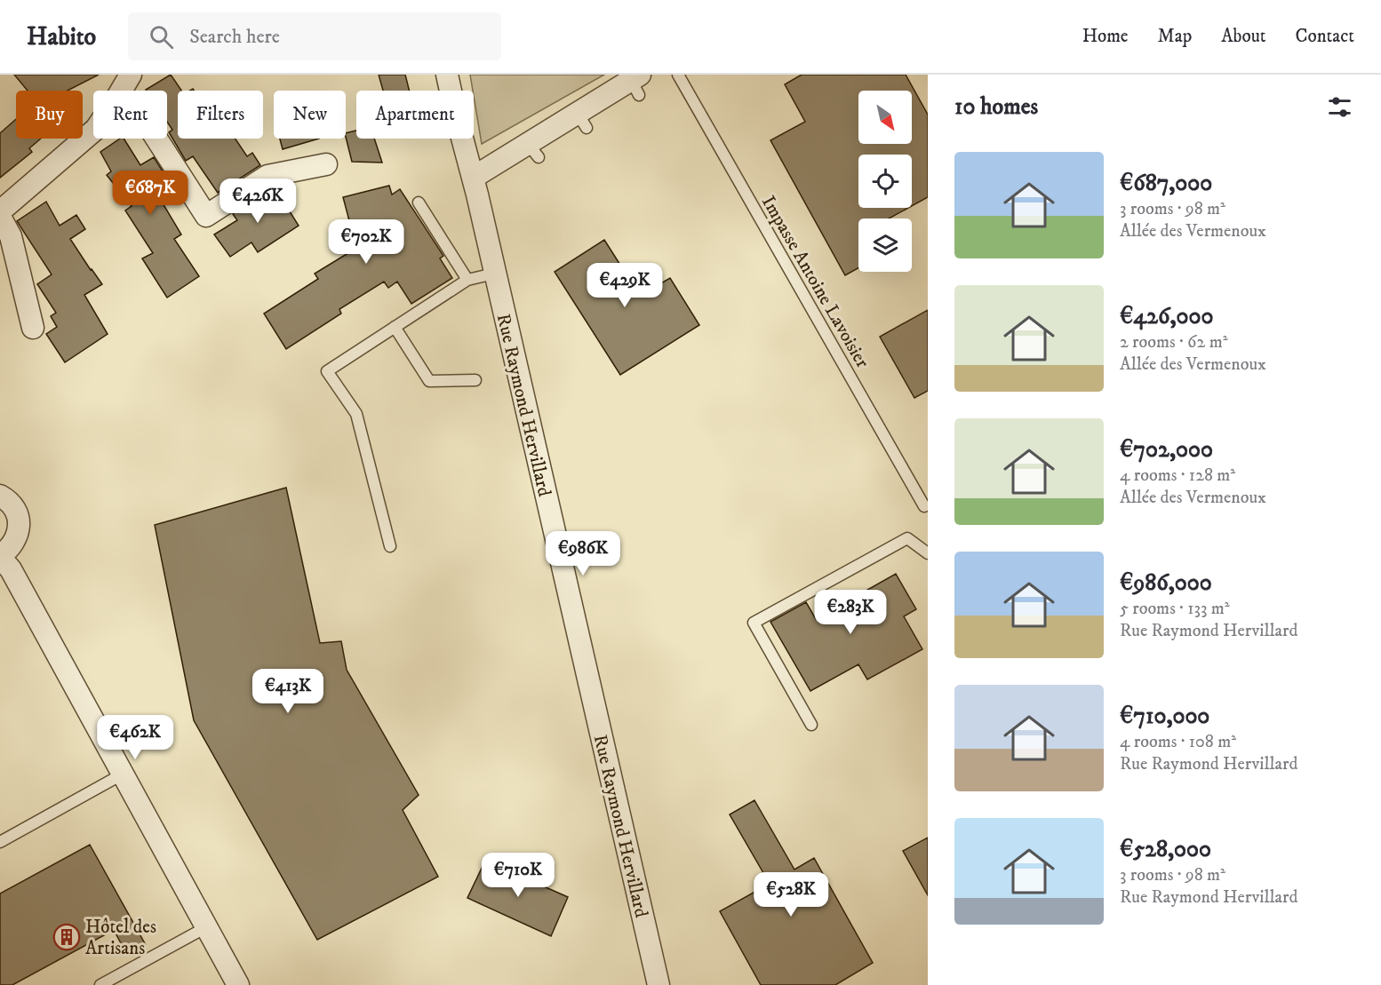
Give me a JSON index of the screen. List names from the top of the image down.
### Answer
{
  "streets": {
    "street": ["Rue Raymond Hervillard"],
    "lane": ["Impasse Antoine Lavoisier"]
  },
  "places": {
    "building": ["Hôtel des Artisans"]
  },
  "north": "bottom right",
  "page": {
    "header": "Habito",
    "search": "Search here",
    "nav": [
      "Home",
      "Map",
      "About",
      "Contact"
    ],
    "heading": "10 homes",
    "chip": [
      "Buy",
      "Rent",
      "Filters",
      "New",
      "Apartment"
    ],
    "list": [
      {
        "name": "€687,000",
        "note": "3 rooms · 98 m² · Allée des Vermenoux"
      },
      {
        "name": "€426,000",
        "note": "2 rooms · 62 m² · Allée des Vermenoux"
      },
      {
        "name": "€702,000",
        "note": "4 rooms · 128 m² · Allée des Vermenoux"
      },
      {
        "name": "€986,000",
        "note": "5 rooms · 133 m² · Rue Raymond Hervillard"
      },
      {
        "name": "€710,000",
        "note": "4 rooms · 108 m² · Rue Raymond Hervillard"
      },
      {
        "name": "€528,000",
        "note": "3 rooms · 98 m² · Rue Raymond Hervillard"
      }
    ],
    "price": [
      "€687K",
      "€426K",
      "€702K",
      "€429K",
      "€986K",
      "€283K",
      "€413K",
      "€462K",
      "€710K",
      "€528K"
    ]
  }
}
